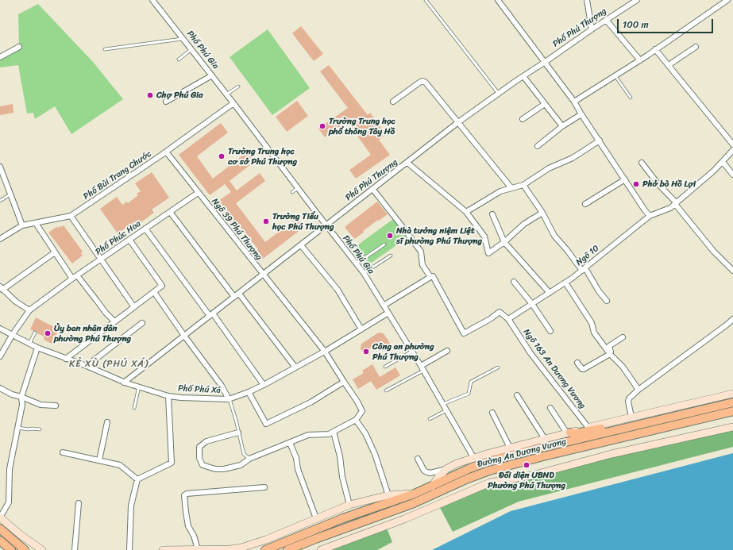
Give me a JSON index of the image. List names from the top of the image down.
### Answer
{
  "streets": {
    "main road": ["Đường An Dương Vương"],
    "street": [
      "Phố Phú Thượng",
      "Phố Phú Gia",
      "Phố Bùi Trang Chước",
      "Ngõ 39 Phú Thượng",
      "Phố Phúc Hoa",
      "Ngõ 10",
      "Ngõ 163 An Dương Vương",
      "Phố Phú Xá"
    ]
  },
  "crossings": [
    ["Phố Phú Thượng", "Phố Phú Gia"],
    ["Phố Phú Thượng", "Ngõ 39 Phú Thượng"],
    ["Phố Phú Thượng", "Phố Phú Xá"],
    ["Phố Phú Gia", "Phố Bùi Trang Chước"],
    ["Phố Phú Gia", "Phố Phú Xá"],
    ["Phố Phú Gia", "Đường An Dương Vương"],
    ["Ngõ 39 Phú Thượng", "Phố Phúc Hoa"],
    ["Ngõ 39 Phú Thượng", "Phố Phú Xá"],
    ["Phố Phúc Hoa", "Phố Phú Xá"],
    ["Ngõ 10", "Ngõ 163 An Dương Vương"],
    ["Ngõ 163 An Dương Vương", "Đường An Dương Vương"]
  ],
  "districts": ["KẺ XÙ (PHÚ XÁ)"],
  "places": [
    "Chợ Phú Gia",
    "Trường Trung học phổ thông Tây Hồ",
    "Trường Trung học cơ sở Phú Thượng",
    "Phở bò Hồ Lợi",
    "Trường Tiểu học Phú Thượng",
    "Nhà tưởng niệm Liệt sĩ phường Phú Thượng",
    "Ủy ban nhân dân phường Phú Thượng",
    "Công an phường Phú Thượng",
    "Đối diện UBND Phường Phú Thượng"
  ],
  "scale_bar": "100 m"
}
